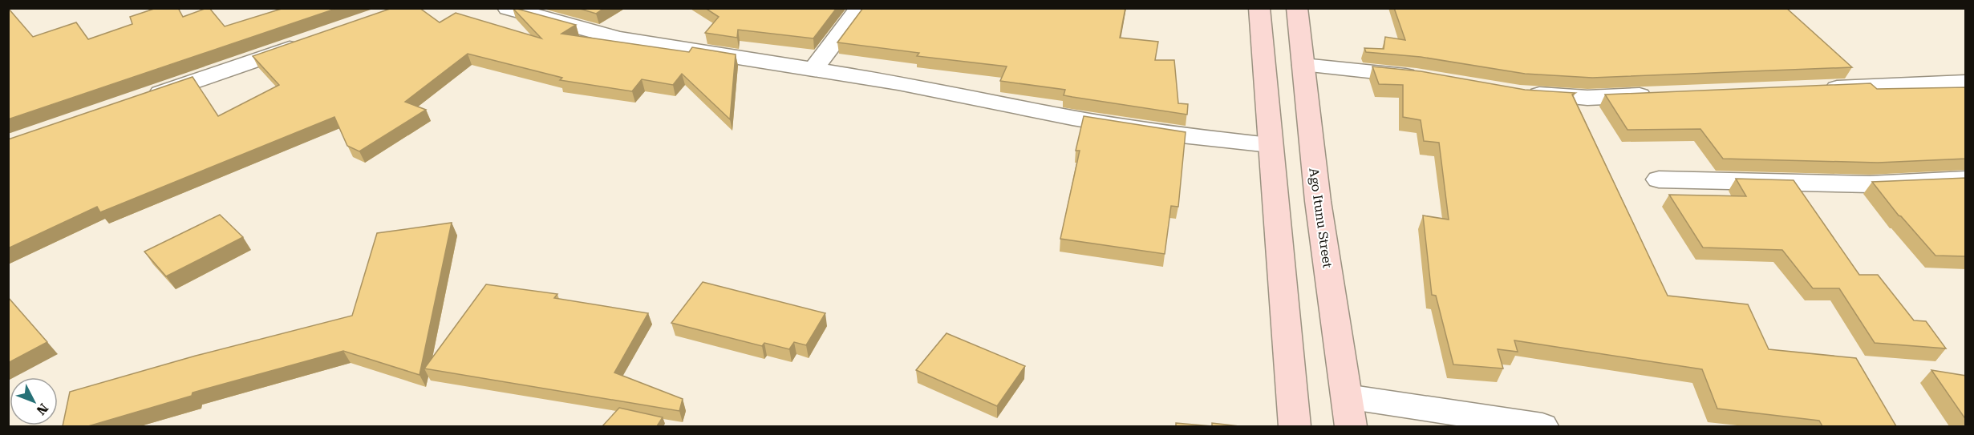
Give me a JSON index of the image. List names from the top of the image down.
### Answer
{
  "streets": {
    "main road": ["Ago Itunu Street"]
  },
  "north": "bottom right"
}
